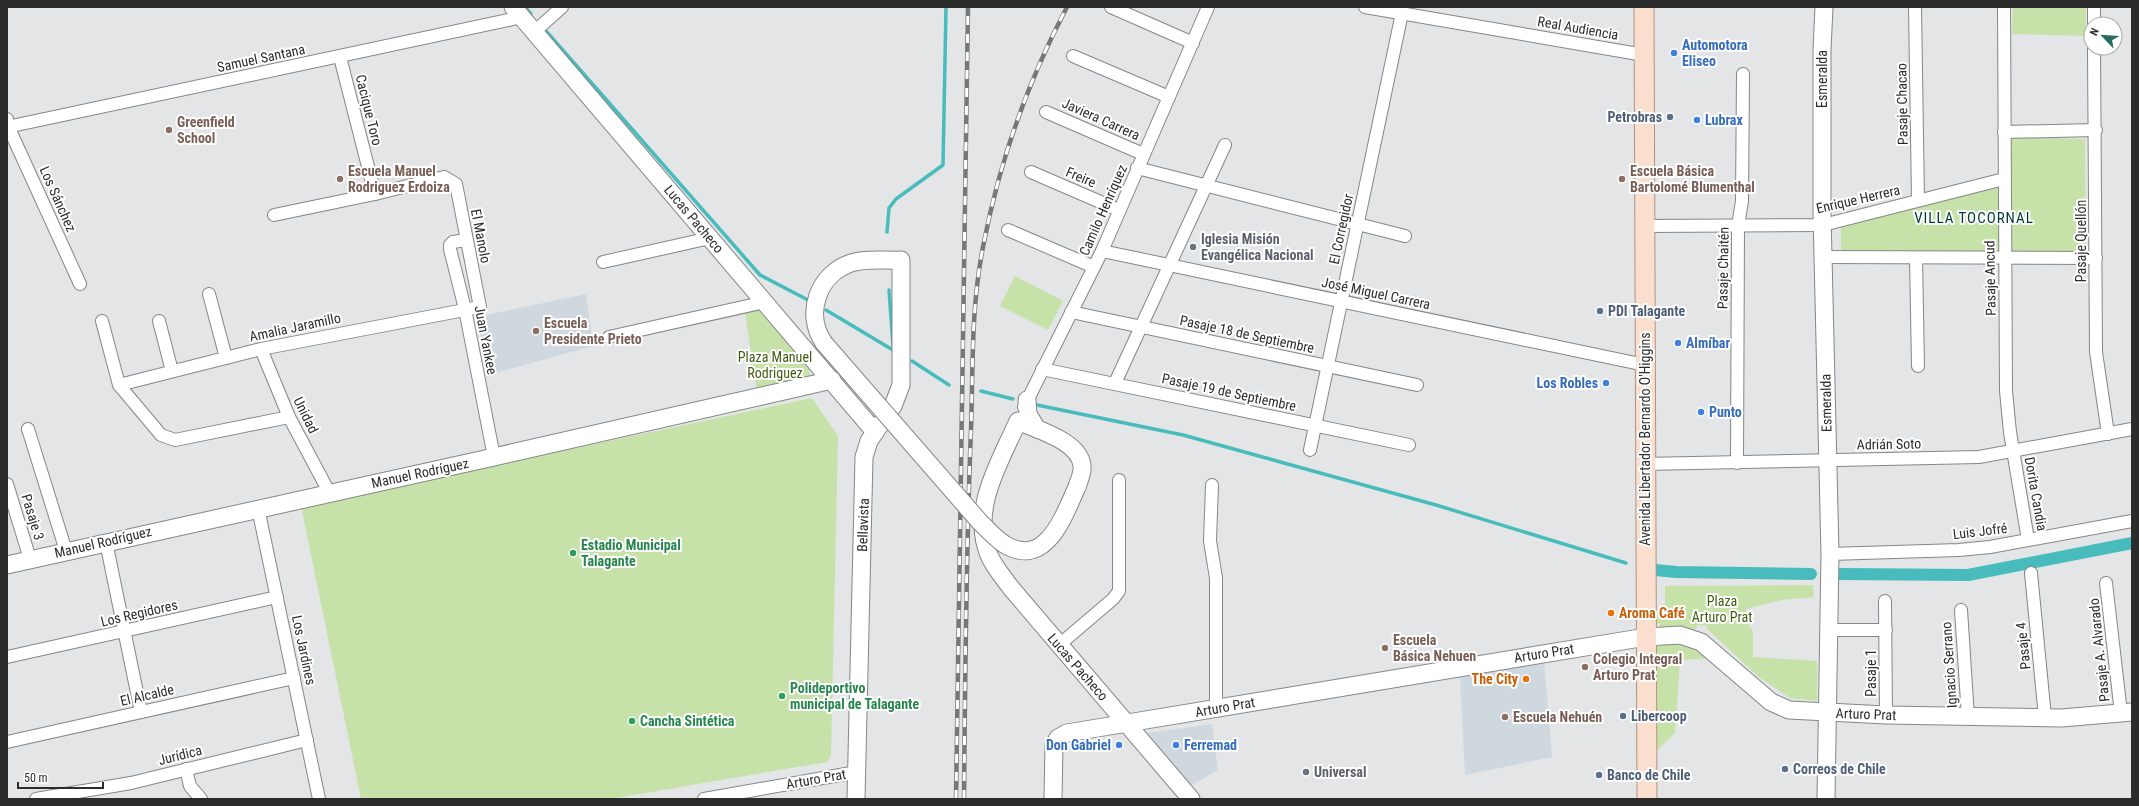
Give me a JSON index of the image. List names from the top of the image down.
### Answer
{
  "streets": {
    "main road": [
      "Esmeralda",
      "Lucas Pacheco",
      "Avenida Libertador Bernardo O'Higgins",
      "Manuel Rodríguez",
      "Bellavista",
      "Arturo Prat"
    ],
    "street": [
      "Real Audiencia",
      "Samuel Santana",
      "Pasaje Chacao",
      "Cacique Toro",
      "Javiera Carrera",
      "Freire",
      "Los Sánchez",
      "Enrique Herrera",
      "Camilo Henríquez",
      "El Corregidor",
      "El Manolo",
      "Pasaje Quellón",
      "Pasaje Chaitén",
      "Pasaje Ancud",
      "José Miguel Carrera",
      "Amalia Jaramillo",
      "Pasaje 18 de Septiembre",
      "Juan Yankee",
      "Pasaje 19 de Septiembre",
      "Unidad",
      "Adrián Soto",
      "Dorita Candia",
      "Pasaje 3",
      "Luis Jofré",
      "Los Regidores",
      "Pasaje 4",
      "Los Jardines",
      "Pasaje A. Alvarado",
      "Ignacio Serrano",
      "Pasaje 1",
      "El Alcalde",
      "Jurídica"
    ]
  },
  "crossings": [
    ["Real Audiencia", "El Corregidor"],
    ["Real Audiencia", "Avenida Libertador Bernardo O'Higgins"],
    ["Samuel Santana", "Cacique Toro"],
    ["Samuel Santana", "Los Sánchez"],
    ["Samuel Santana", "Lucas Pacheco"],
    ["Esmeralda", "Enrique Herrera"],
    ["Esmeralda", "Adrián Soto"],
    ["Esmeralda", "Luis Jofré"],
    ["Esmeralda", "Arturo Prat"],
    ["Esmeralda", "Pasaje 1"],
    ["Pasaje Chacao", "Enrique Herrera"],
    ["Cacique Toro", "El Manolo"],
    ["Javiera Carrera", "Camilo Henríquez"],
    ["Freire", "Camilo Henríquez"],
    ["Enrique Herrera", "Pasaje Chaitén"],
    ["Enrique Herrera", "Pasaje Ancud"],
    ["Enrique Herrera", "Avenida Libertador Bernardo O'Higgins"],
    ["Camilo Henríquez", "Lucas Pacheco"],
    ["Camilo Henríquez", "José Miguel Carrera"],
    ["Camilo Henríquez", "Pasaje 18 de Septiembre"],
    ["Camilo Henríquez", "Pasaje 19 de Septiembre"],
    ["Lucas Pacheco", "Manuel Rodríguez"],
    ["Lucas Pacheco", "Bellavista"],
    ["Lucas Pacheco", "Arturo Prat"],
    ["El Corregidor", "José Miguel Carrera"],
    ["El Corregidor", "Pasaje 18 de Septiembre"],
    ["El Corregidor", "Pasaje 19 de Septiembre"],
    ["El Manolo", "Amalia Jaramillo"],
    ["El Manolo", "Juan Yankee"],
    ["Pasaje Quellón", "Adrián Soto"],
    ["Pasaje Chaitén", "Adrián Soto"],
    ["Pasaje Ancud", "Adrián Soto"],
    ["Pasaje Ancud", "Dorita Candia"],
    ["José Miguel Carrera", "Avenida Libertador Bernardo O'Higgins"],
    ["Amalia Jaramillo", "Juan Yankee"],
    ["Amalia Jaramillo", "Unidad"],
    ["Juan Yankee", "Manuel Rodríguez"],
    ["Unidad", "Manuel Rodríguez"],
    ["Avenida Libertador Bernardo O'Higgins", "Adrián Soto"],
    ["Avenida Libertador Bernardo O'Higgins", "Arturo Prat"],
    ["Adrián Soto", "Dorita Candia"],
    ["Manuel Rodríguez", "Pasaje 3"],
    ["Manuel Rodríguez", "Los Jardines"],
    ["Dorita Candia", "Luis Jofré"],
    ["Bellavista", "Arturo Prat"],
    ["Los Regidores", "Los Jardines"],
    ["Pasaje 4", "Arturo Prat"],
    ["Los Jardines", "El Alcalde"],
    ["Los Jardines", "Jurídica"],
    ["Pasaje A. Alvarado", "Arturo Prat"],
    ["Arturo Prat", "Ignacio Serrano"],
    ["Arturo Prat", "Pasaje 1"]
  ],
  "districts": ["VILLA TOCORNAL"],
  "parks": ["Plaza Manuel Rodriguez", "Plaza Arturo Prat"],
  "places": [
    "Automotora Eliseo",
    "Petrobras",
    "Lubrax",
    "Greenfield School",
    "Escuela Manuel Rodriguez Erdoiza",
    "Escuela Básica Bartolomé Blumenthal",
    "Iglesia Misión Evangélica Nacional",
    "PDI Talagante",
    "Escuela Presidente Prieto",
    "Almíbar",
    "Los Robles",
    "Punto",
    "Estadio Municipal Talagante",
    "Aroma Café",
    "Escuela Básica Nehuen",
    "Colegio Integral Arturo Prat",
    "The City",
    "Polideportivo municipal de Talagante",
    "Libercoop",
    "Escuela Nehuén",
    "Cancha Sintética",
    "Don Gabriel",
    "Ferremad",
    "Correos de Chile",
    "Universal",
    "Banco de Chile"
  ],
  "scale_bar": "50 m",
  "north": "top left"
}
